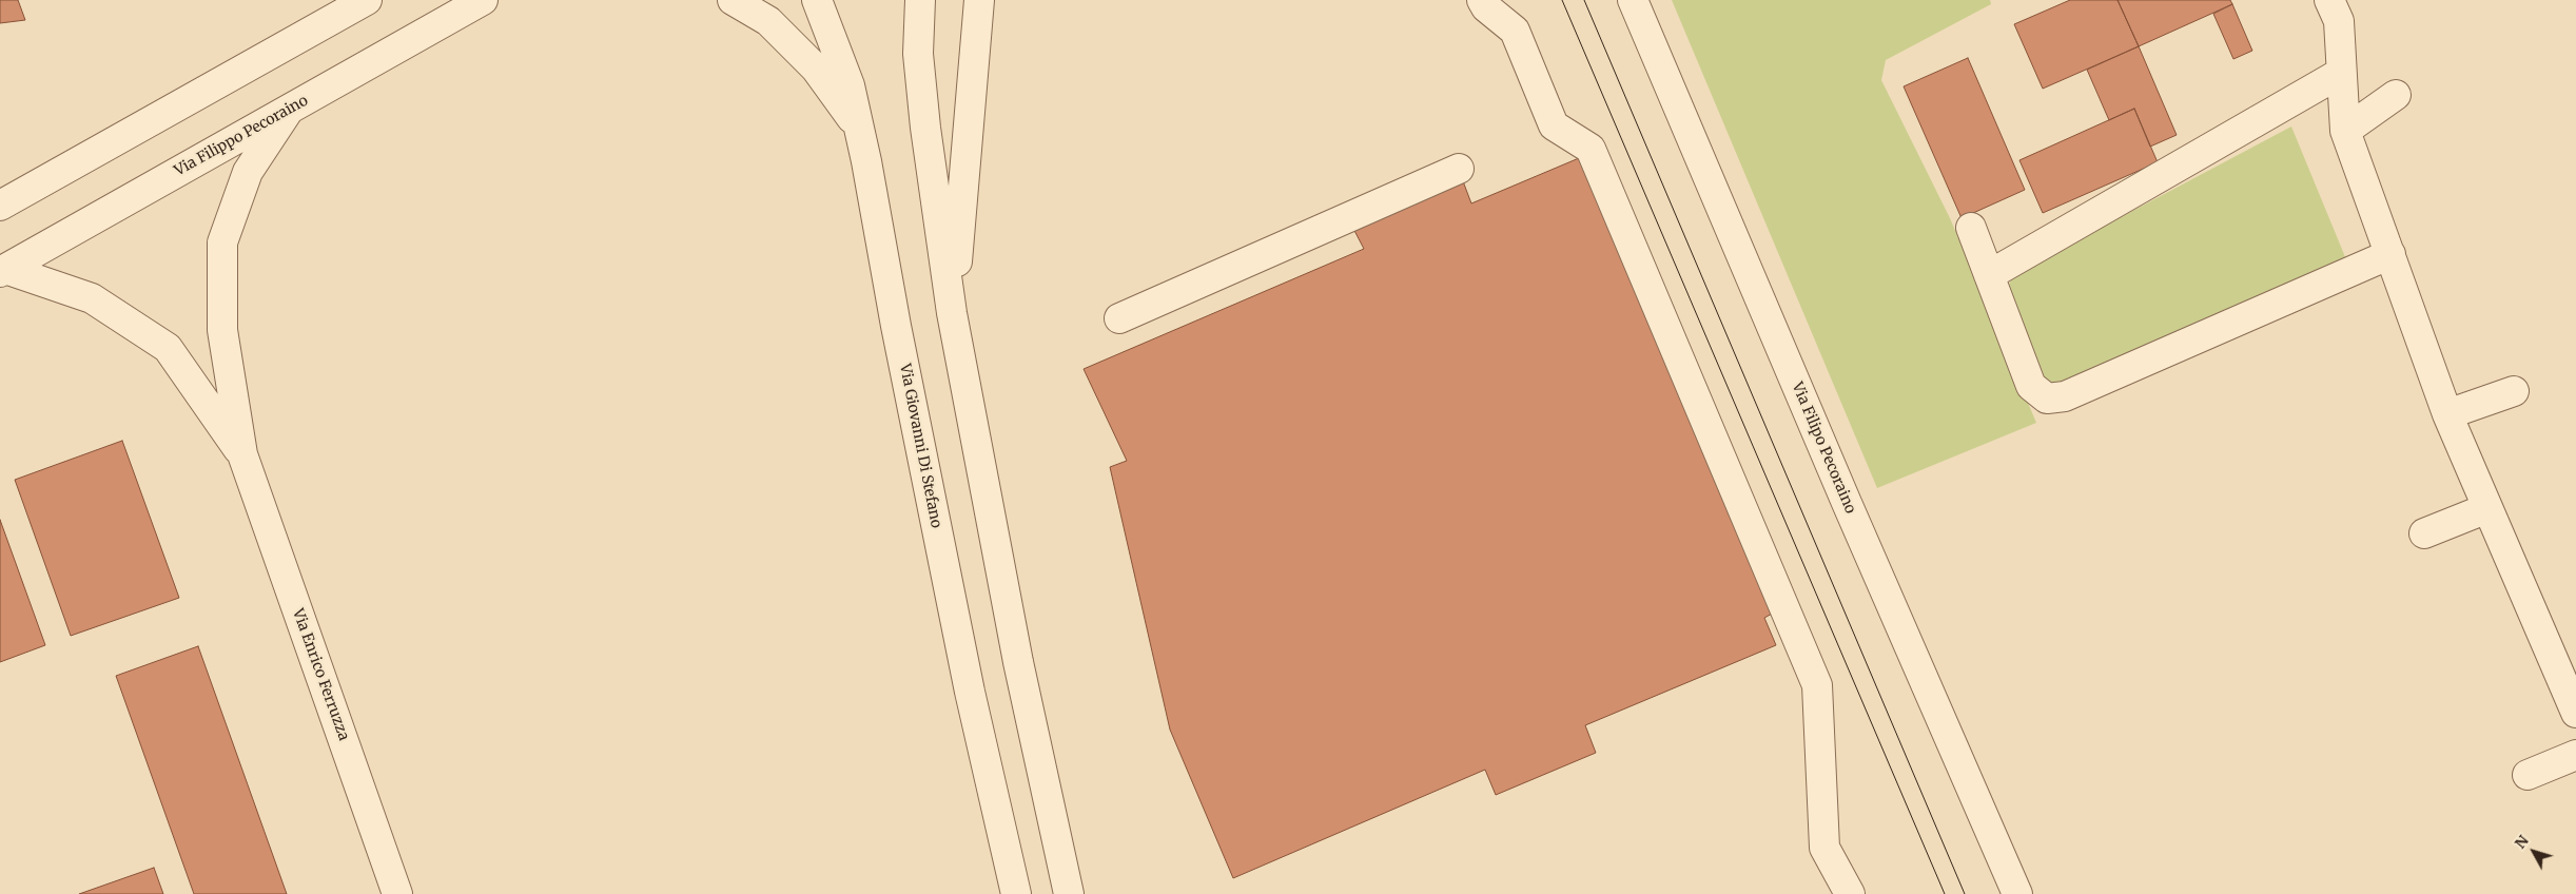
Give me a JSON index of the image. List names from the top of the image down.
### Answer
{
  "streets": {
    "street": [
      "Via Filippo Pecoraino",
      "Via Giovanni Di Stefano",
      "Via Filipo Pecoraino",
      "Via Enrico Ferruzza"
    ]
  },
  "crossings": [
    ["Via Filippo Pecoraino", "Via Enrico Ferruzza"]
  ],
  "north": "top left"
}
